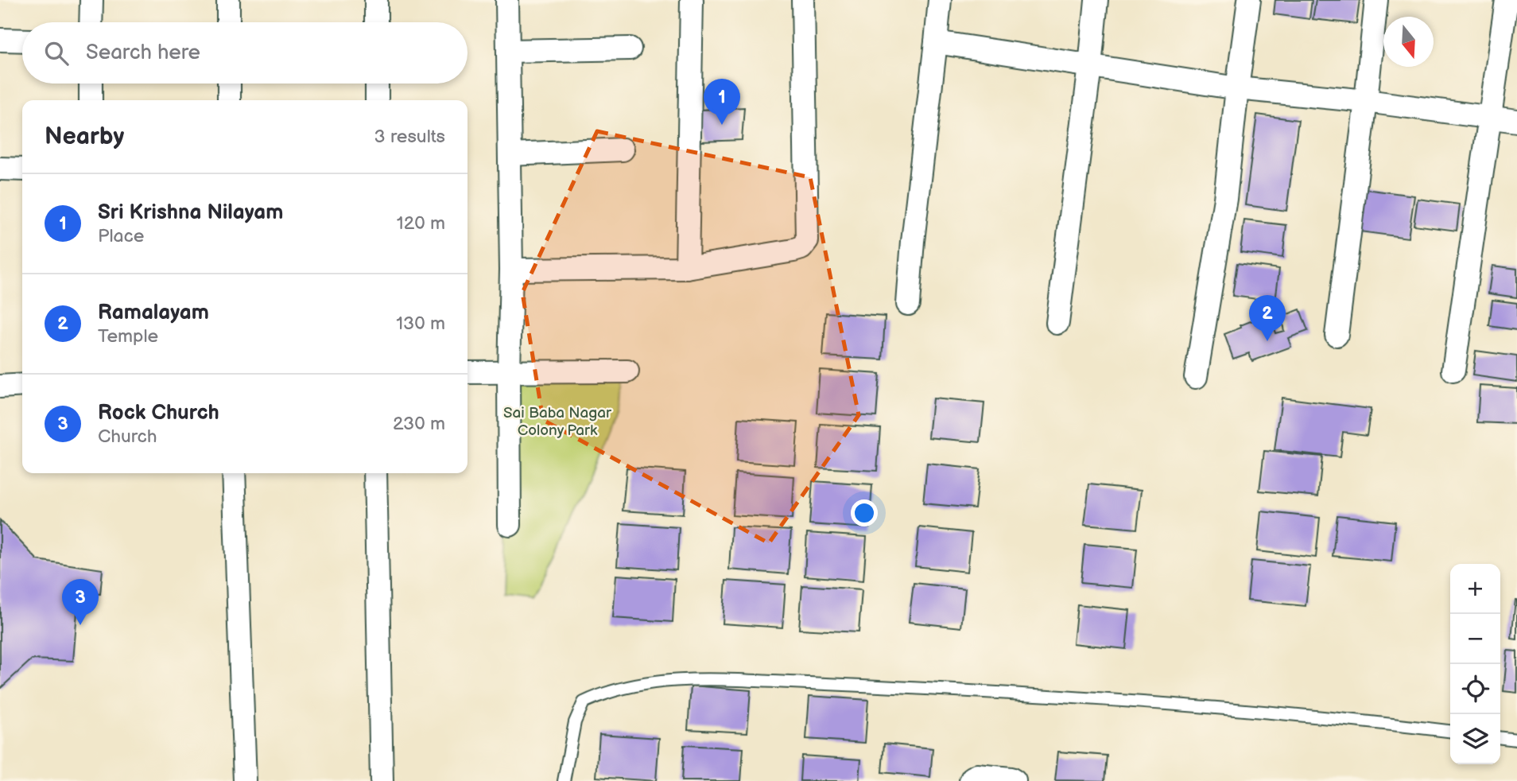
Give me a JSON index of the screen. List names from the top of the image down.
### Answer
{
  "parks": ["Sai Baba Nagar Colony Park"],
  "north": "bottom",
  "page": {
    "search": "Search here",
    "pins": ["1", "2", "3"],
    "heading": ["Nearby", "3 results"],
    "list": [
      {
        "mark": "1",
        "name": "Sri Krishna Nilayam",
        "note": "Place",
        "value": "120 m"
      },
      {
        "mark": "2",
        "name": "Ramalayam",
        "note": "Temple",
        "value": "130 m"
      },
      {
        "mark": "3",
        "name": "Rock Church",
        "note": "Church",
        "value": "230 m"
      }
    ],
    "map_buttons": ["+", "−"]
  }
}
